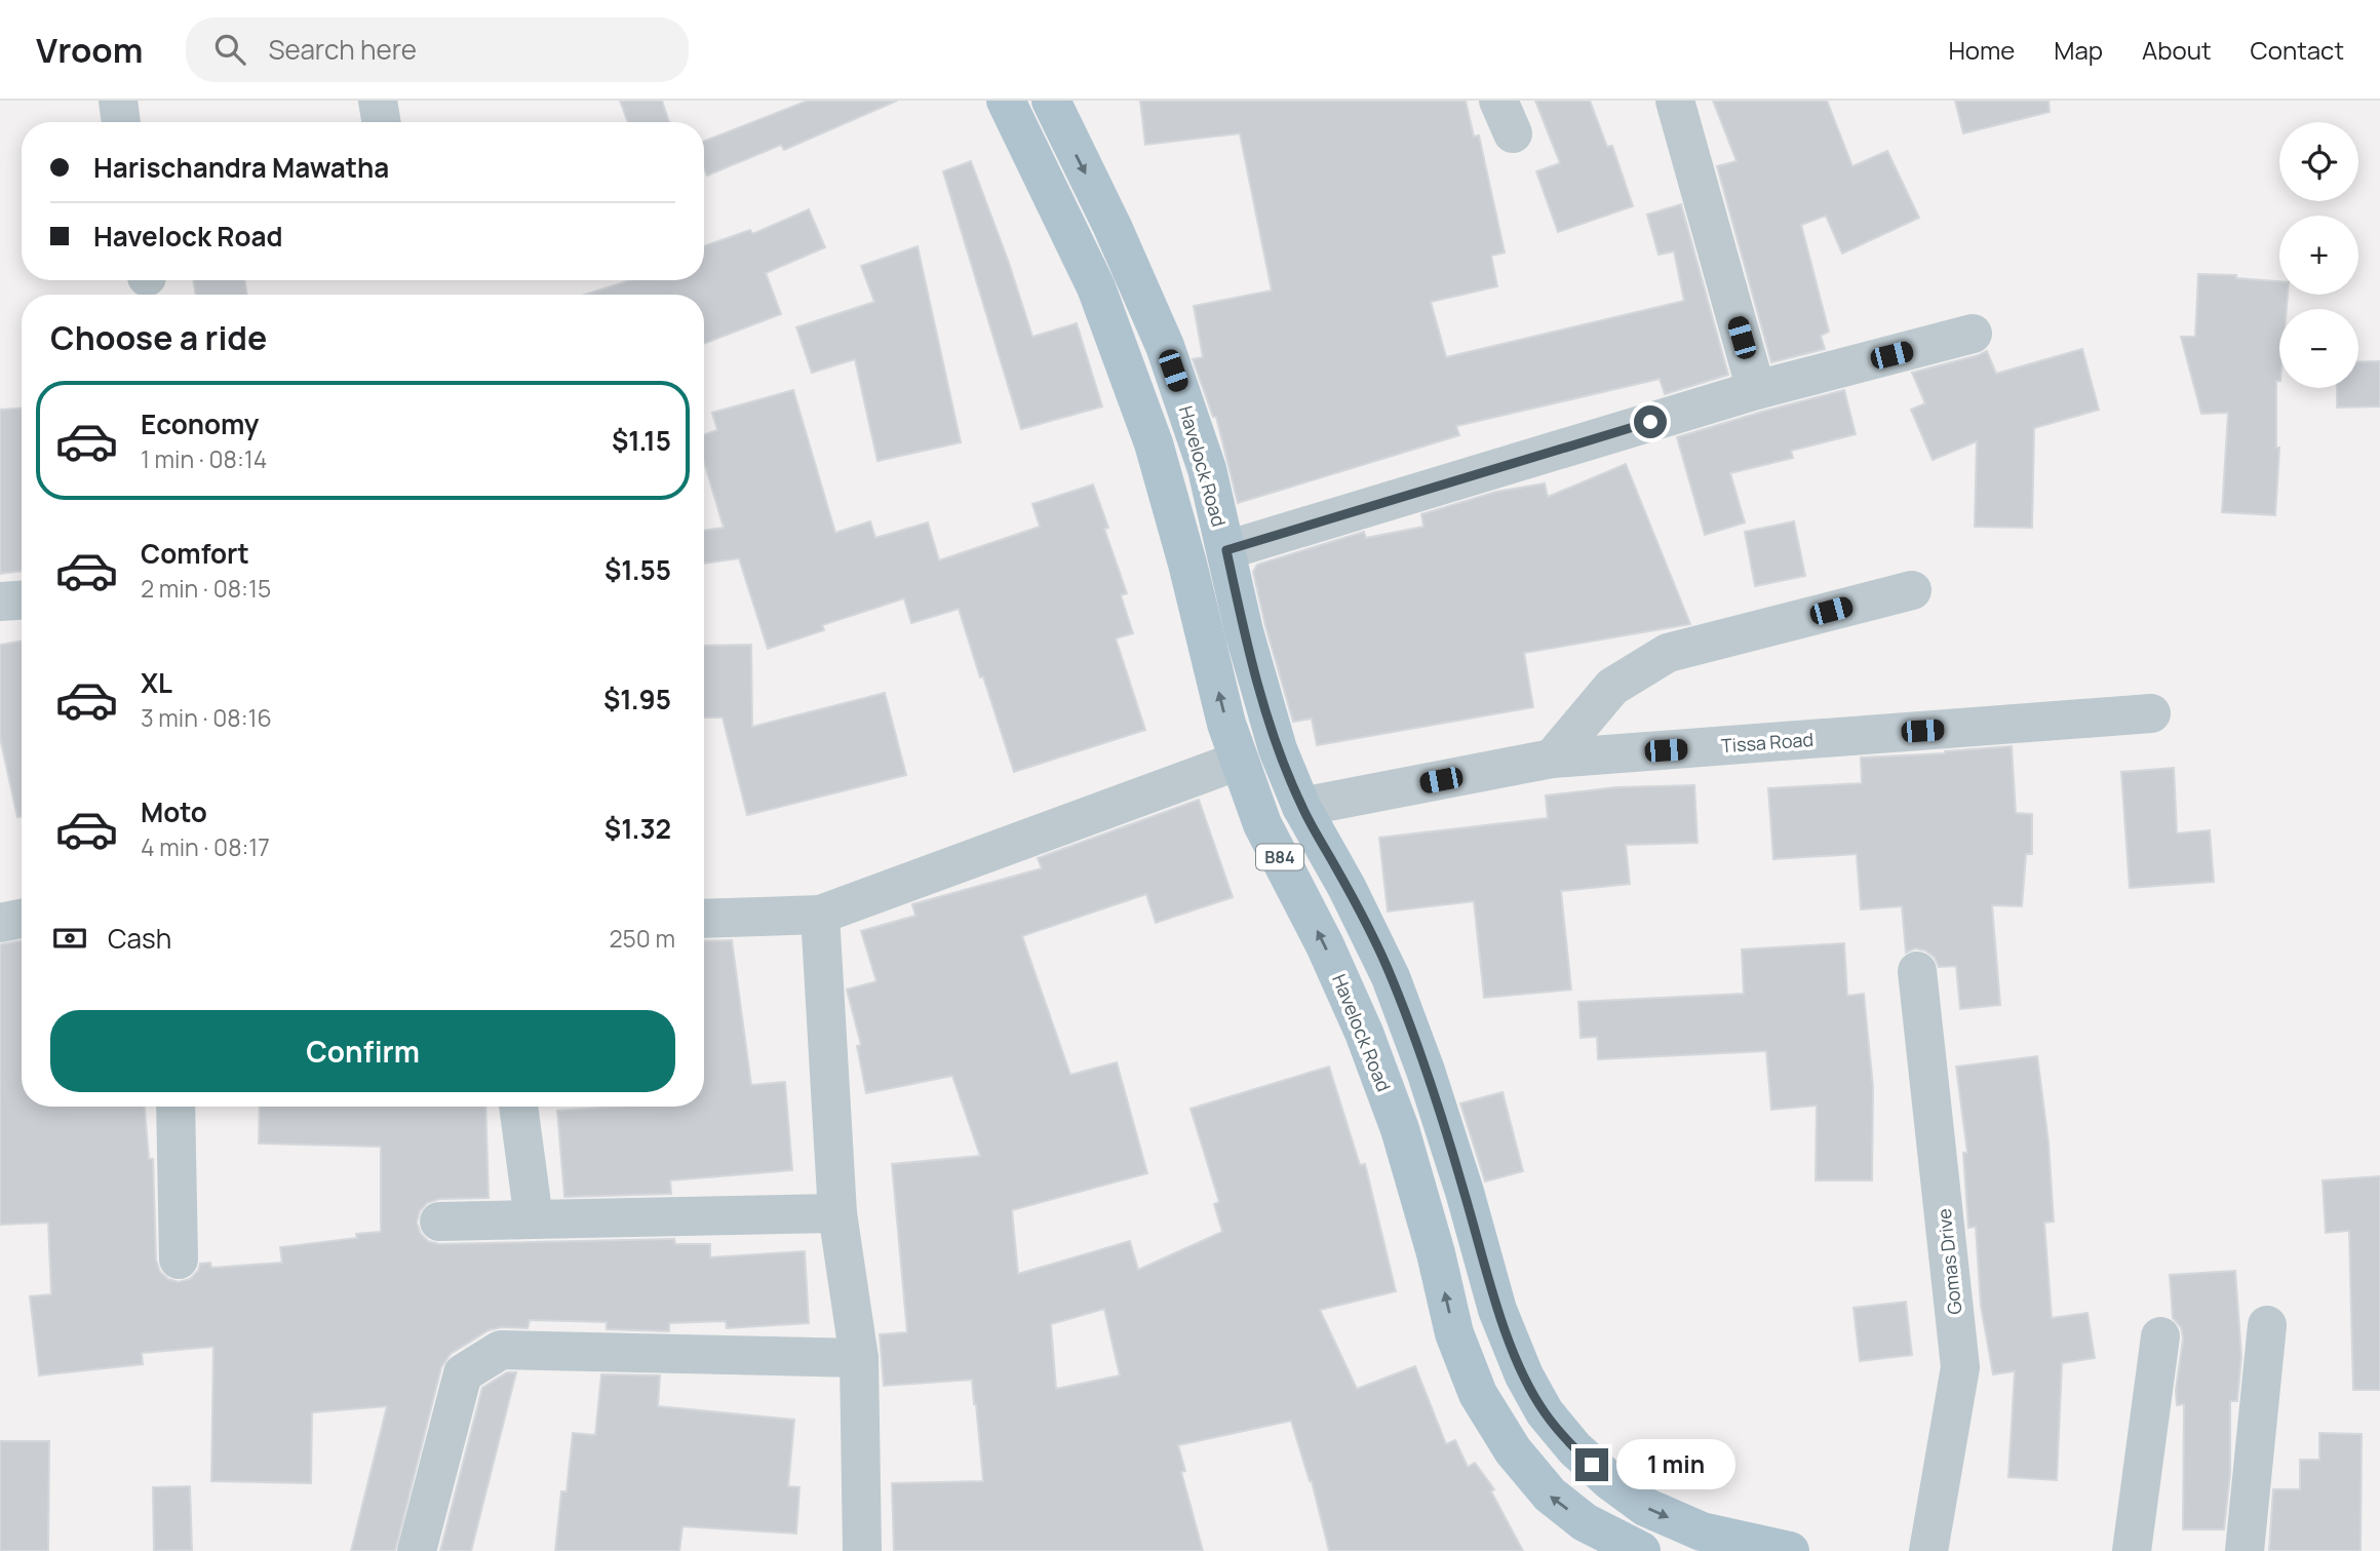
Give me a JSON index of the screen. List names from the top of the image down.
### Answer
{
  "streets": {
    "main road": ["Havelock Road", "B84"],
    "street": ["Tissa Road", "Gomas Drive"]
  },
  "crossings": [
    ["Havelock Road", "Tissa Road"]
  ],
  "page": {
    "header": "Vroom",
    "search": "Search here",
    "nav": [
      "Home",
      "Map",
      "About",
      "Contact"
    ],
    "map_buttons": ["+", "−"],
    "banner": ["Harischandra Mawatha", "Havelock Road"],
    "heading": "Choose a ride",
    "list": [
      {
        "name": "Economy",
        "note": "1 min · 08:14",
        "value": "$1.15"
      },
      {
        "name": "Comfort",
        "note": "2 min · 08:15",
        "value": "$1.55"
      },
      {
        "name": "XL",
        "note": "3 min · 08:16",
        "value": "$1.95"
      },
      {
        "name": "Moto",
        "note": "4 min · 08:17",
        "value": "$1.32"
      }
    ],
    "pay": ["Cash", "250 m"],
    "buttons": "Confirm",
    "bubble": "1 min"
  }
}
